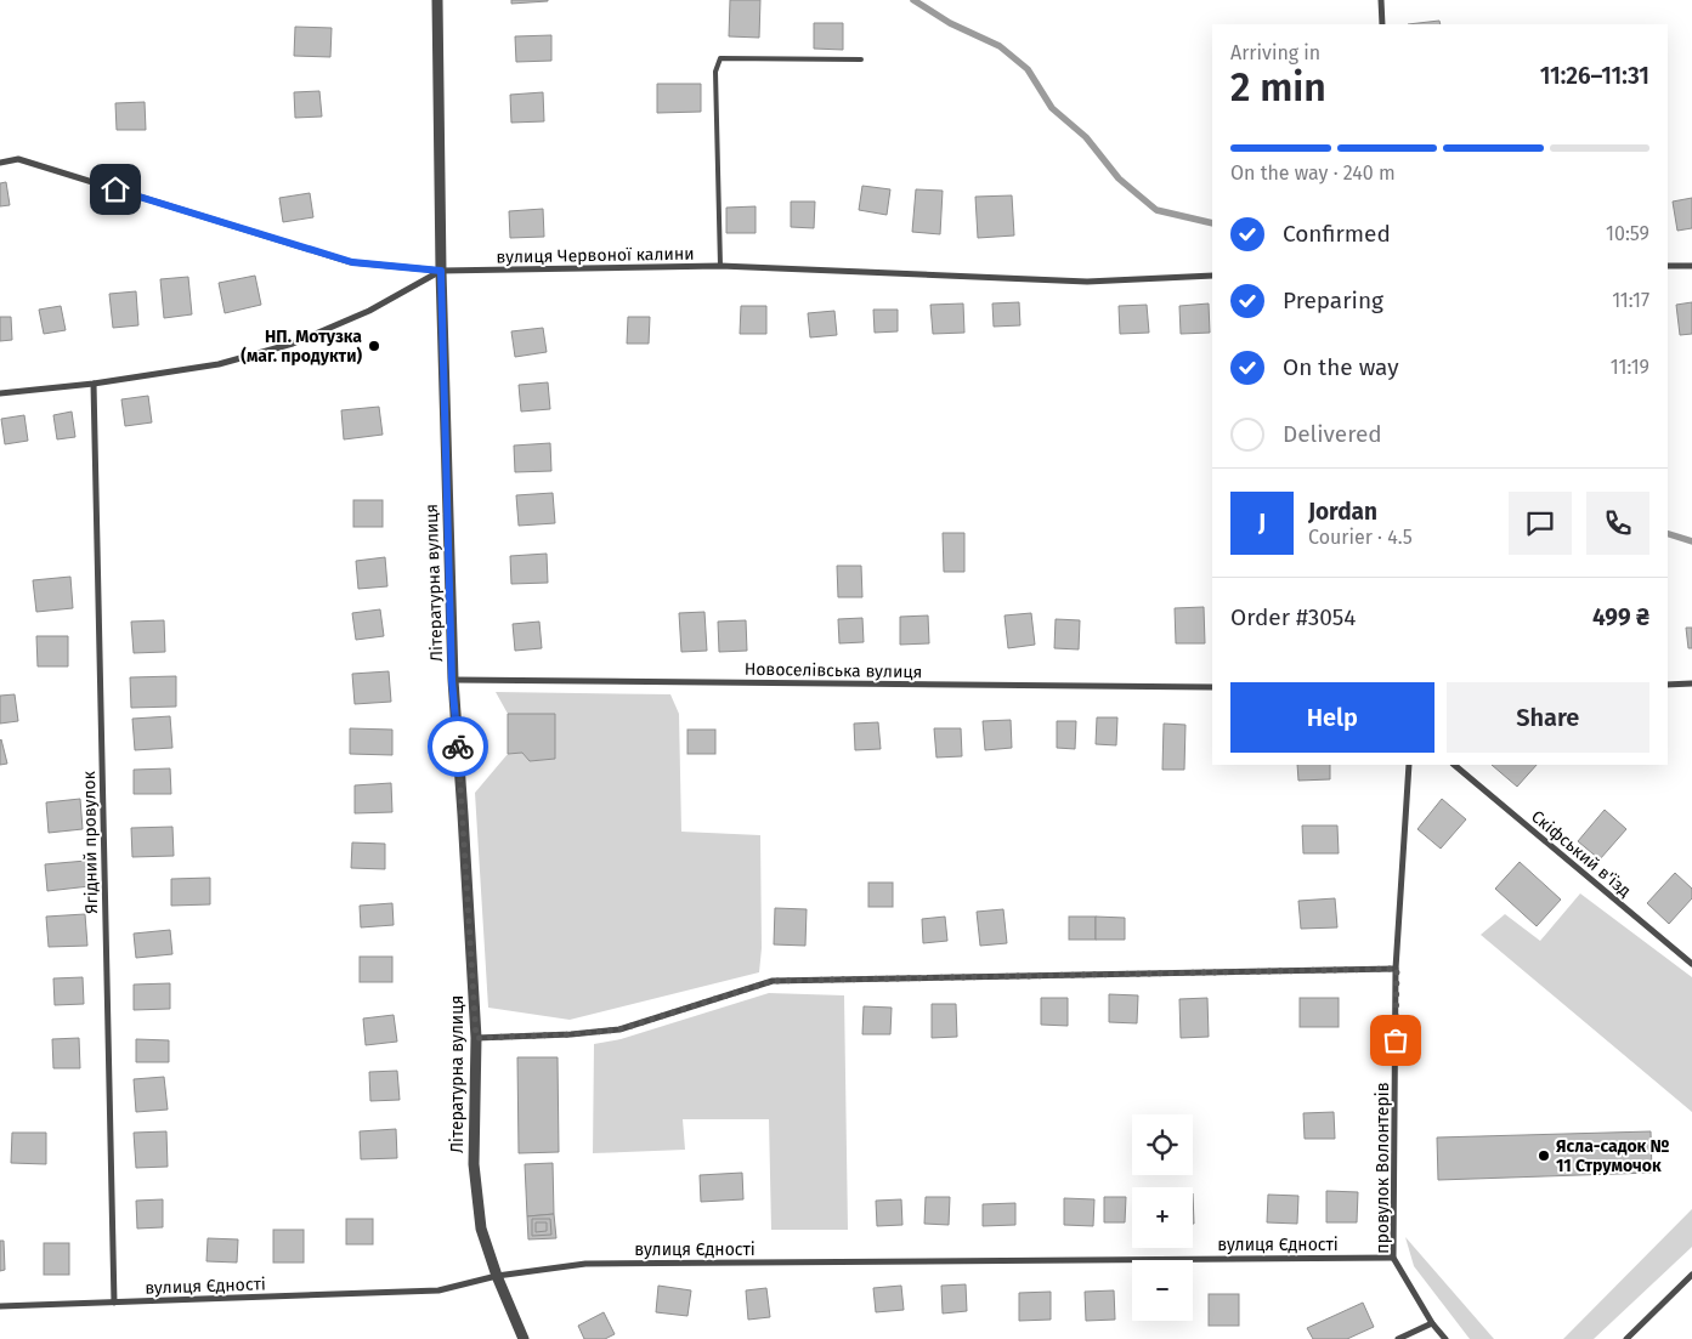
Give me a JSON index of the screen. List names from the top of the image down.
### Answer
{
  "streets": {
    "street": [
      "вулиця Червоної калини",
      "Літературна вулиця",
      "Новоселівська вулиця",
      "Ягідний провулок",
      "Скіфський в'їзд",
      "провулок Волонтерів",
      "вулиця Єдності"
    ]
  },
  "crossings": [
    ["вулиця Червоної калини", "Літературна вулиця"],
    ["вулиця Червоної калини", "Ягідний провулок"],
    ["Літературна вулиця", "Новоселівська вулиця"],
    ["Літературна вулиця", "вулиця Єдності"],
    ["Ягідний провулок", "вулиця Єдності"],
    ["провулок Волонтерів", "вулиця Єдності"]
  ],
  "places": ["НП. Мотузка (маг. продукти)", "Ясла-садок № 11 Струмочок"],
  "page": {
    "heading": ["2 min", "Arriving in", "11:26–11:31"],
    "panel": [
      "Jordan",
      "Courier · 4.5",
      "Order #3054",
      "499 ₴"
    ],
    "bar": "On the way · 240 m",
    "list": [
      ["Confirmed", "10:59"],
      ["Preparing", "11:17"],
      ["On the way", "11:19"],
      "Delivered"
    ],
    "round": "J",
    "buttons": ["Help", "Share"],
    "map_buttons": ["+", "−"]
  }
}
